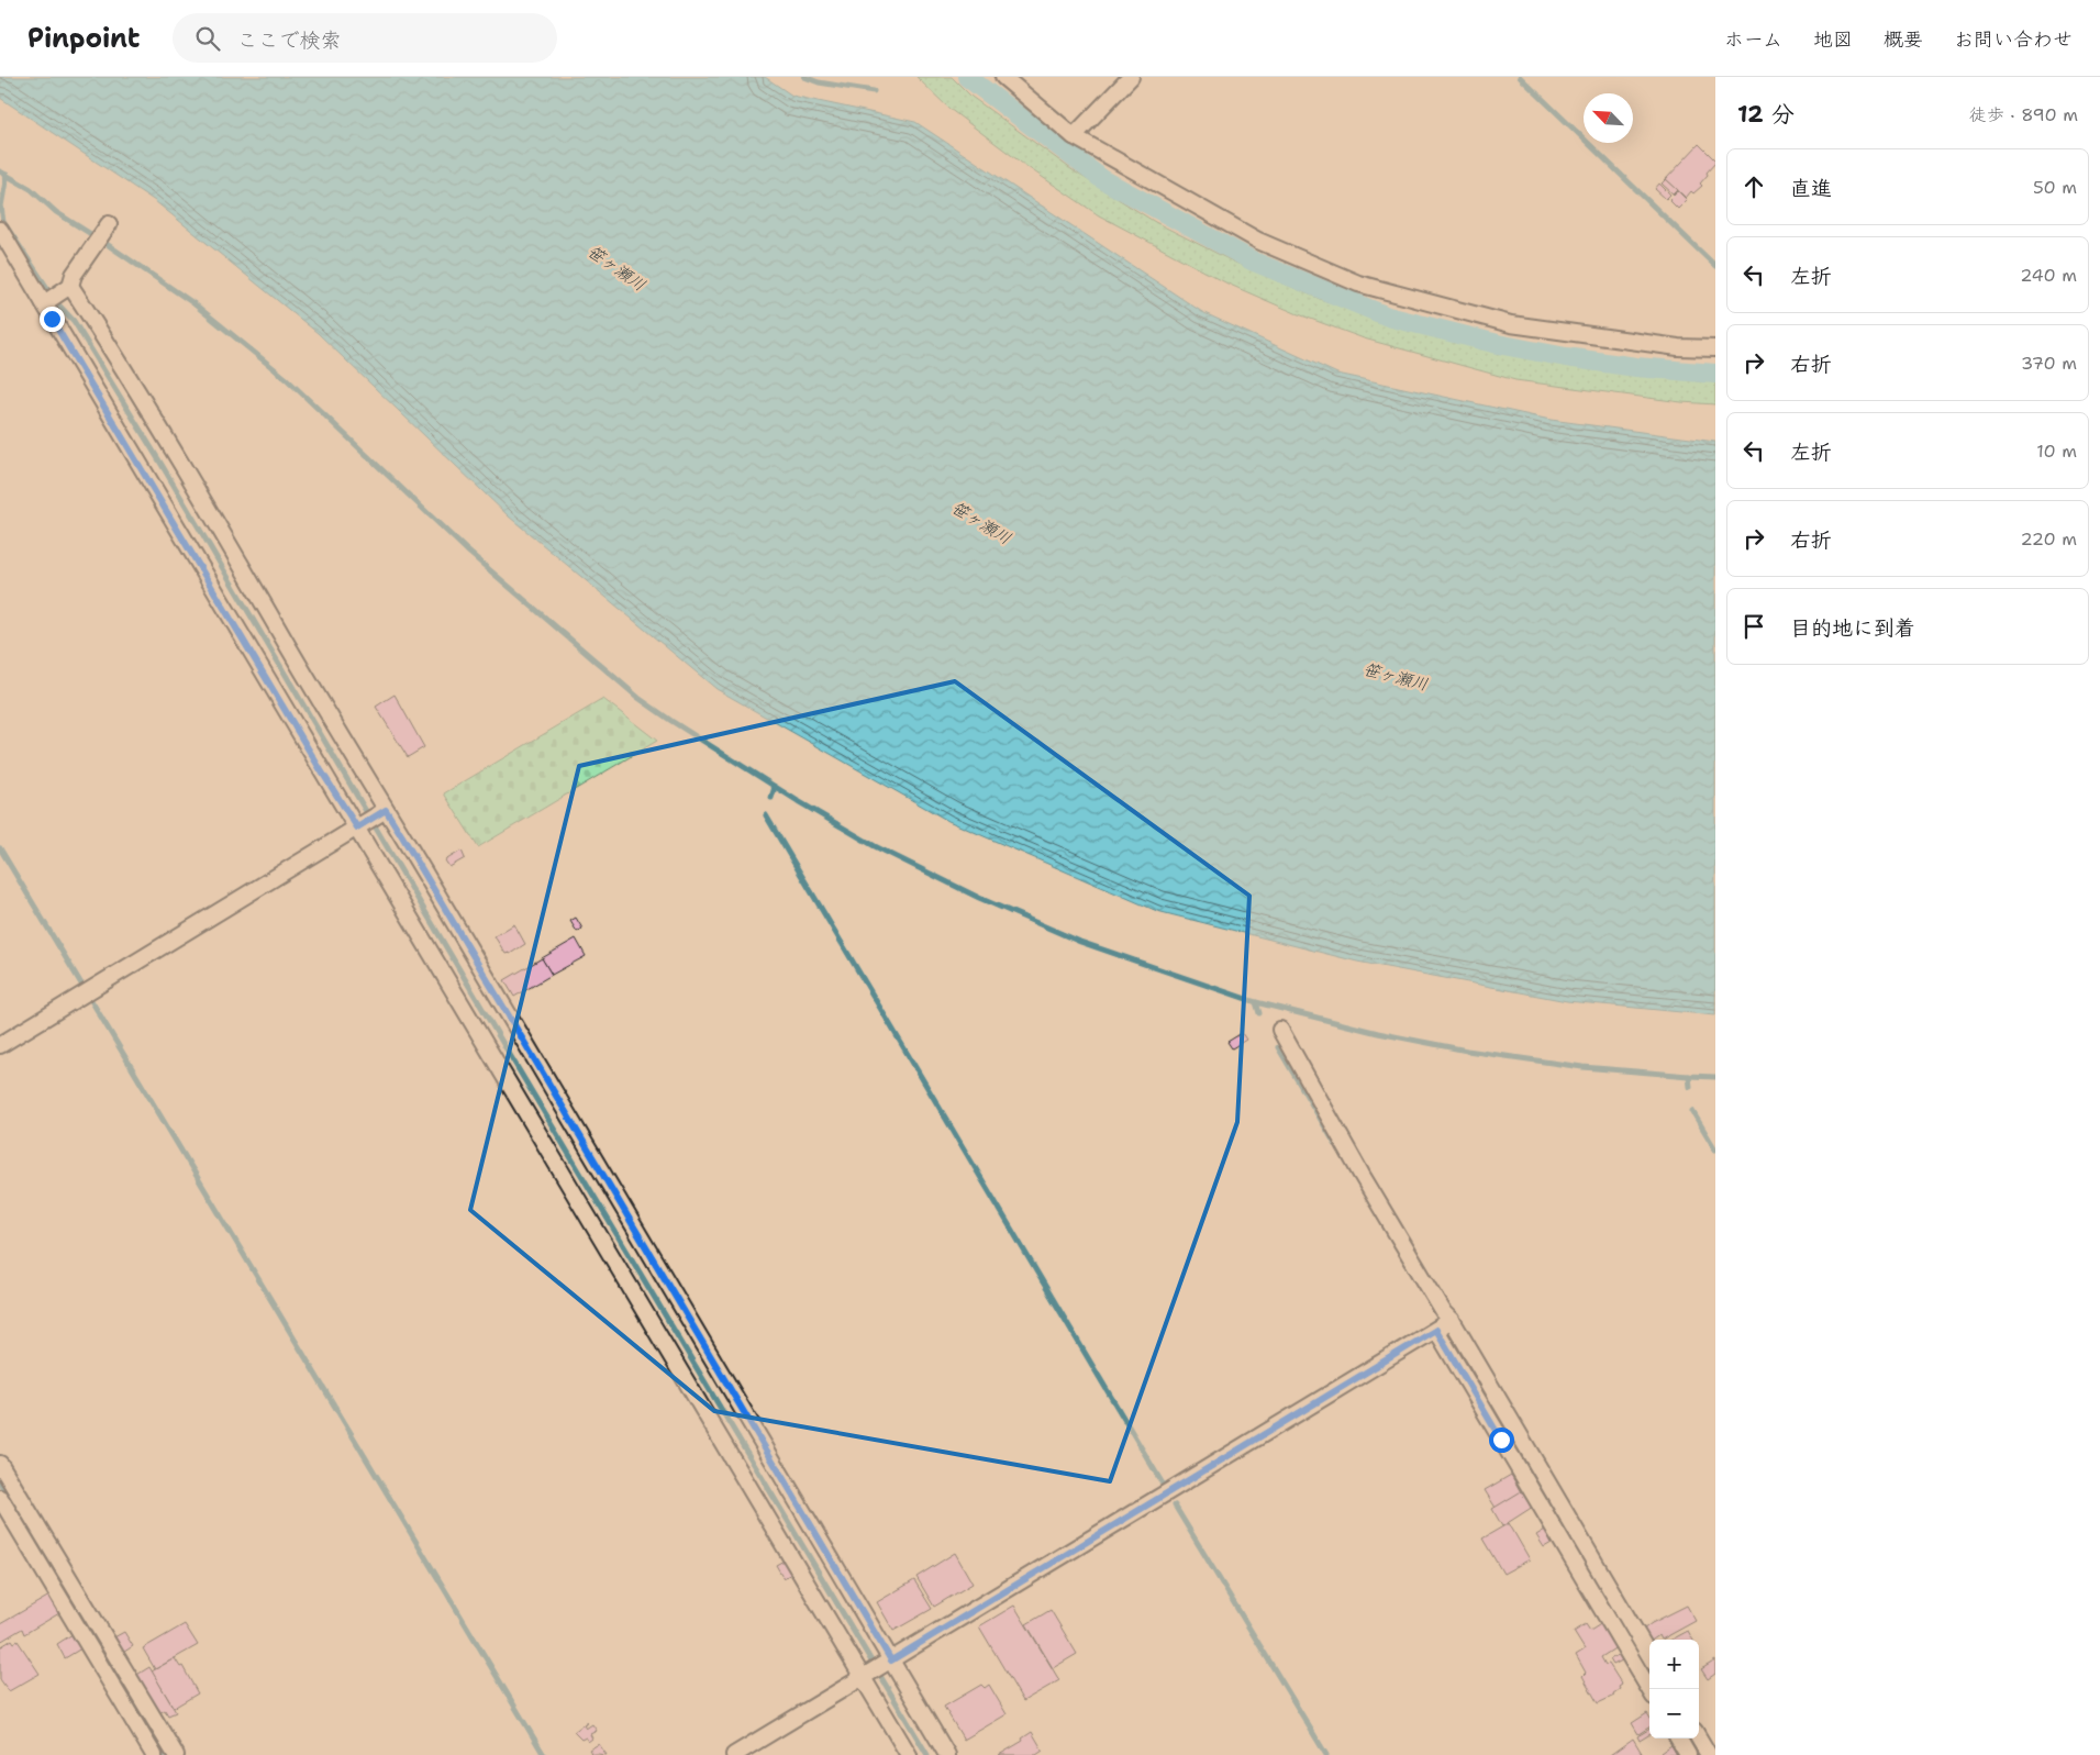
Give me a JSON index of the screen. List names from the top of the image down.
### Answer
{
  "water": ["笹ヶ瀬川"],
  "north": "top left",
  "page": {
    "header": "Pinpoint",
    "search": "ここで検索",
    "nav": [
      "ホーム",
      "地図",
      "概要",
      "お問い合わせ"
    ],
    "heading": ["12 分", "徒歩 · 890 m"],
    "list": [
      ["直進", "50 m"],
      ["左折", "240 m"],
      ["右折", "370 m"],
      ["左折", "10 m"],
      ["右折", "220 m"],
      "目的地に到着"
    ],
    "map_buttons": ["+", "−"]
  }
}
